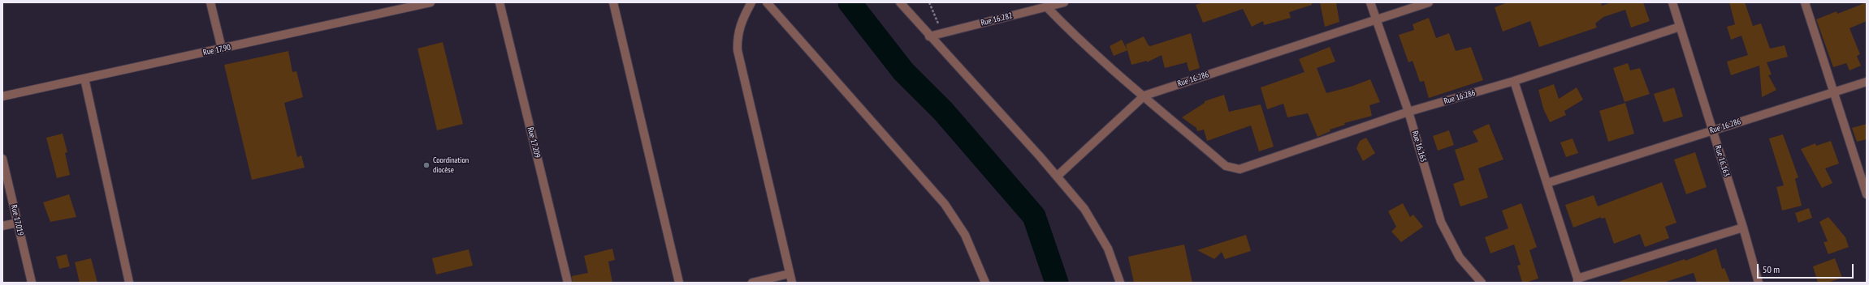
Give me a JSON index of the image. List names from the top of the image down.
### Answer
{
  "streets": {
    "street": [
      "Rue 16.282",
      "Rue 17.90",
      "Rue 16.286",
      "Rue 17.209",
      "Rue 16.165",
      "Rue 16.163",
      "Rue 17.019"
    ]
  },
  "crossings": [
    ["Rue 16.286", "Rue 16.165"],
    ["Rue 16.286", "Rue 16.163"]
  ],
  "places": ["Coordination diocèse"],
  "scale_bar": "50 m"
}
